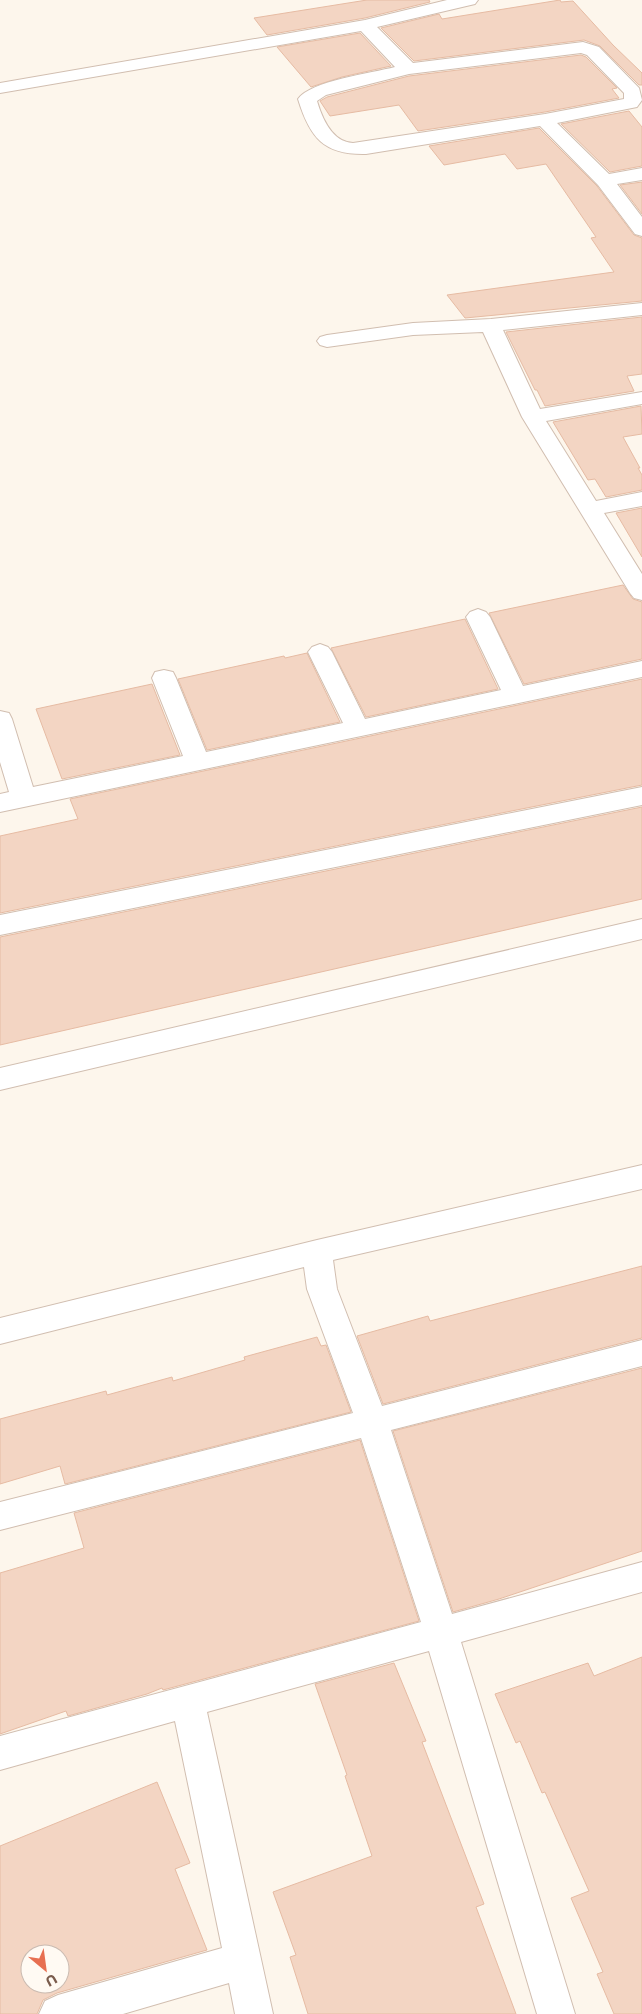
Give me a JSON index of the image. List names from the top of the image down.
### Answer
{
  "north": "bottom right"
}
